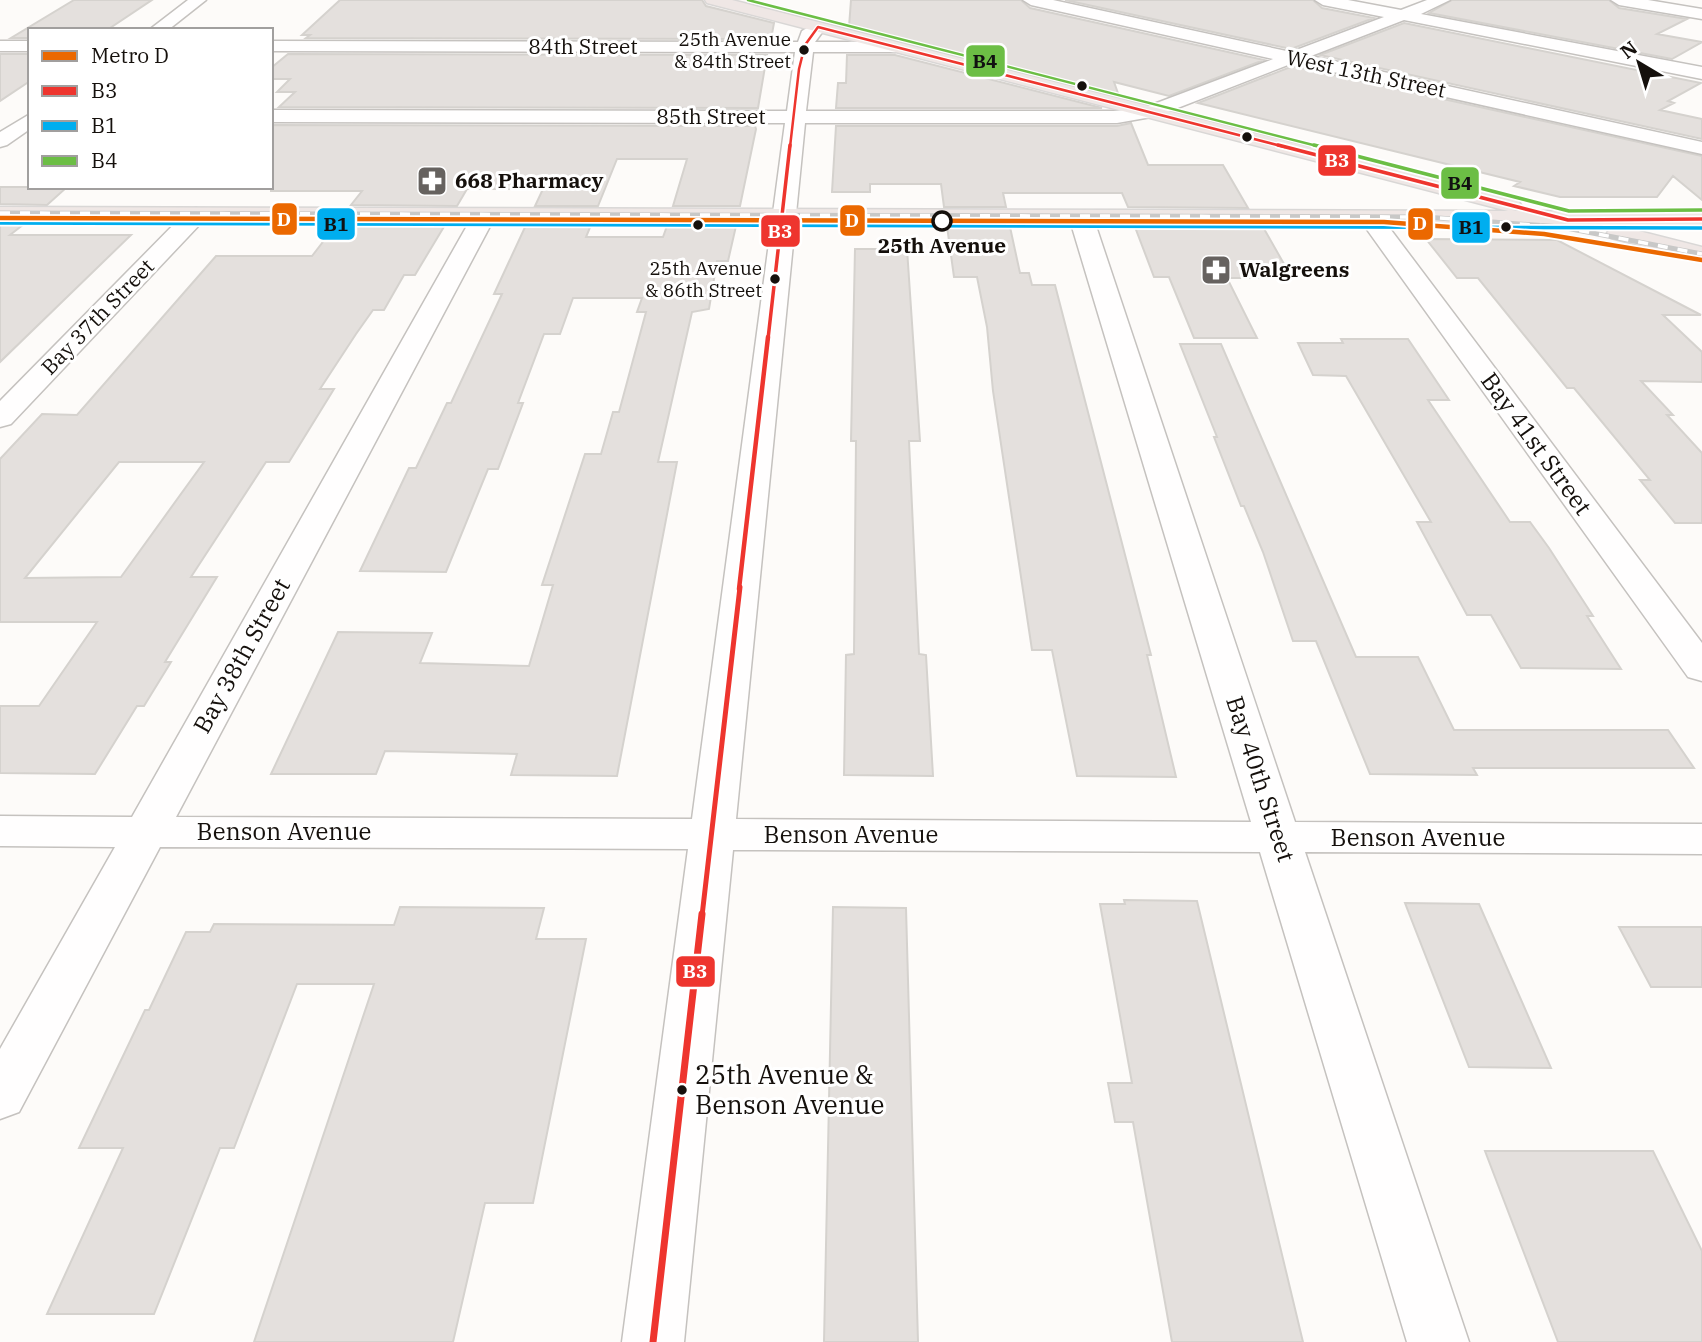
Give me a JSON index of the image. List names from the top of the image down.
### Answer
{
  "streets": {
    "street": [
      "84th Street",
      "West 13th Street",
      "85th Street",
      "Bay 37th Street",
      "Bay 41st Street",
      "Bay 38th Street",
      "Bay 40th Street",
      "Benson Avenue"
    ]
  },
  "crossings": [
    ["West 13th Street", "85th Street"],
    ["Bay 38th Street", "Benson Avenue"],
    ["Bay 40th Street", "Benson Avenue"]
  ],
  "places": {
    "other": [
      "25th Avenue & 84th Street",
      "25th Avenue",
      "25th Avenue & 86th Street",
      "25th Avenue & Benson Avenue"
    ],
    "pharmacy": ["668 Pharmacy", "Walgreens"]
  },
  "lines": [
    "transit line B4",
    "transit line B3",
    "metro line D",
    "transit line B1"
  ],
  "legend": [
    "Metro D",
    "B3",
    "B1",
    "B4"
  ],
  "north": "top left"
}
